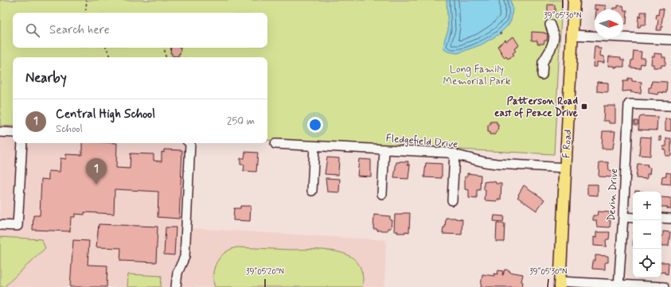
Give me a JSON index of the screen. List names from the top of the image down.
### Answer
{
  "streets": {
    "main road": ["F Road"],
    "street": ["Fledgefield Drive", "Devin Drive"]
  },
  "crossings": [
    ["Fledgefield Drive", "F Road"]
  ],
  "parks": ["Long Family Memorial Park"],
  "places": {
    "transit": ["Patterson Road east of Peace Drive"]
  },
  "north": "right",
  "page": {
    "search": "Search here",
    "heading": "Nearby",
    "list": [
      {
        "mark": "1",
        "name": "Central High School",
        "note": "School",
        "value": "250 m"
      }
    ],
    "pins": "1",
    "map_buttons": ["+", "−"]
  },
  "coordinates": ["39°05'30\"N", "39°05'20\"N"]
}
